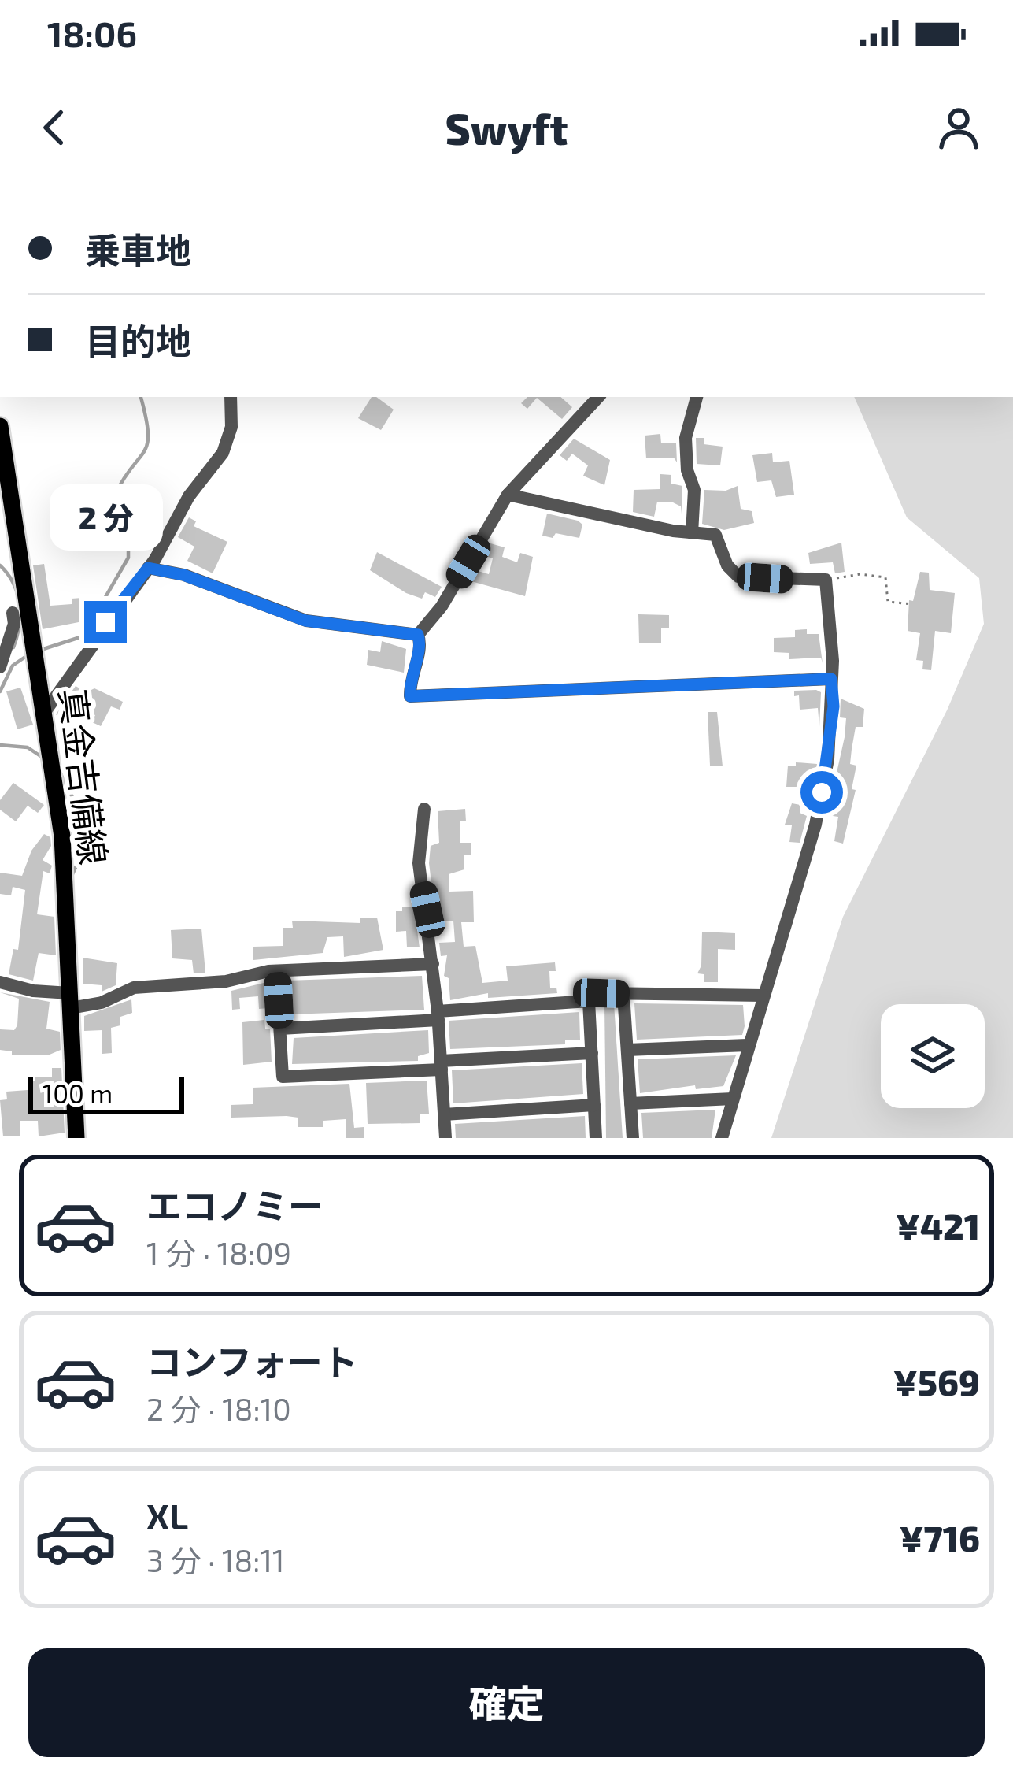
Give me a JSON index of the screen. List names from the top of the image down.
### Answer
{
  "streets": {
    "main road": ["真金吉備線"]
  },
  "scale_bar": "100 m",
  "page": {
    "status": "18:06",
    "header": "Swyft",
    "banner": ["乗車地", "目的地"],
    "bubble": "2 分",
    "scale": "100 m",
    "list": [
      {
        "name": "エコノミー",
        "note": "1 分 · 18:09",
        "value": "¥421"
      },
      {
        "name": "コンフォート",
        "note": "2 分 · 18:10",
        "value": "¥569"
      },
      {
        "name": "XL",
        "note": "3 分 · 18:11",
        "value": "¥716"
      }
    ],
    "buttons": "確定"
  }
}
